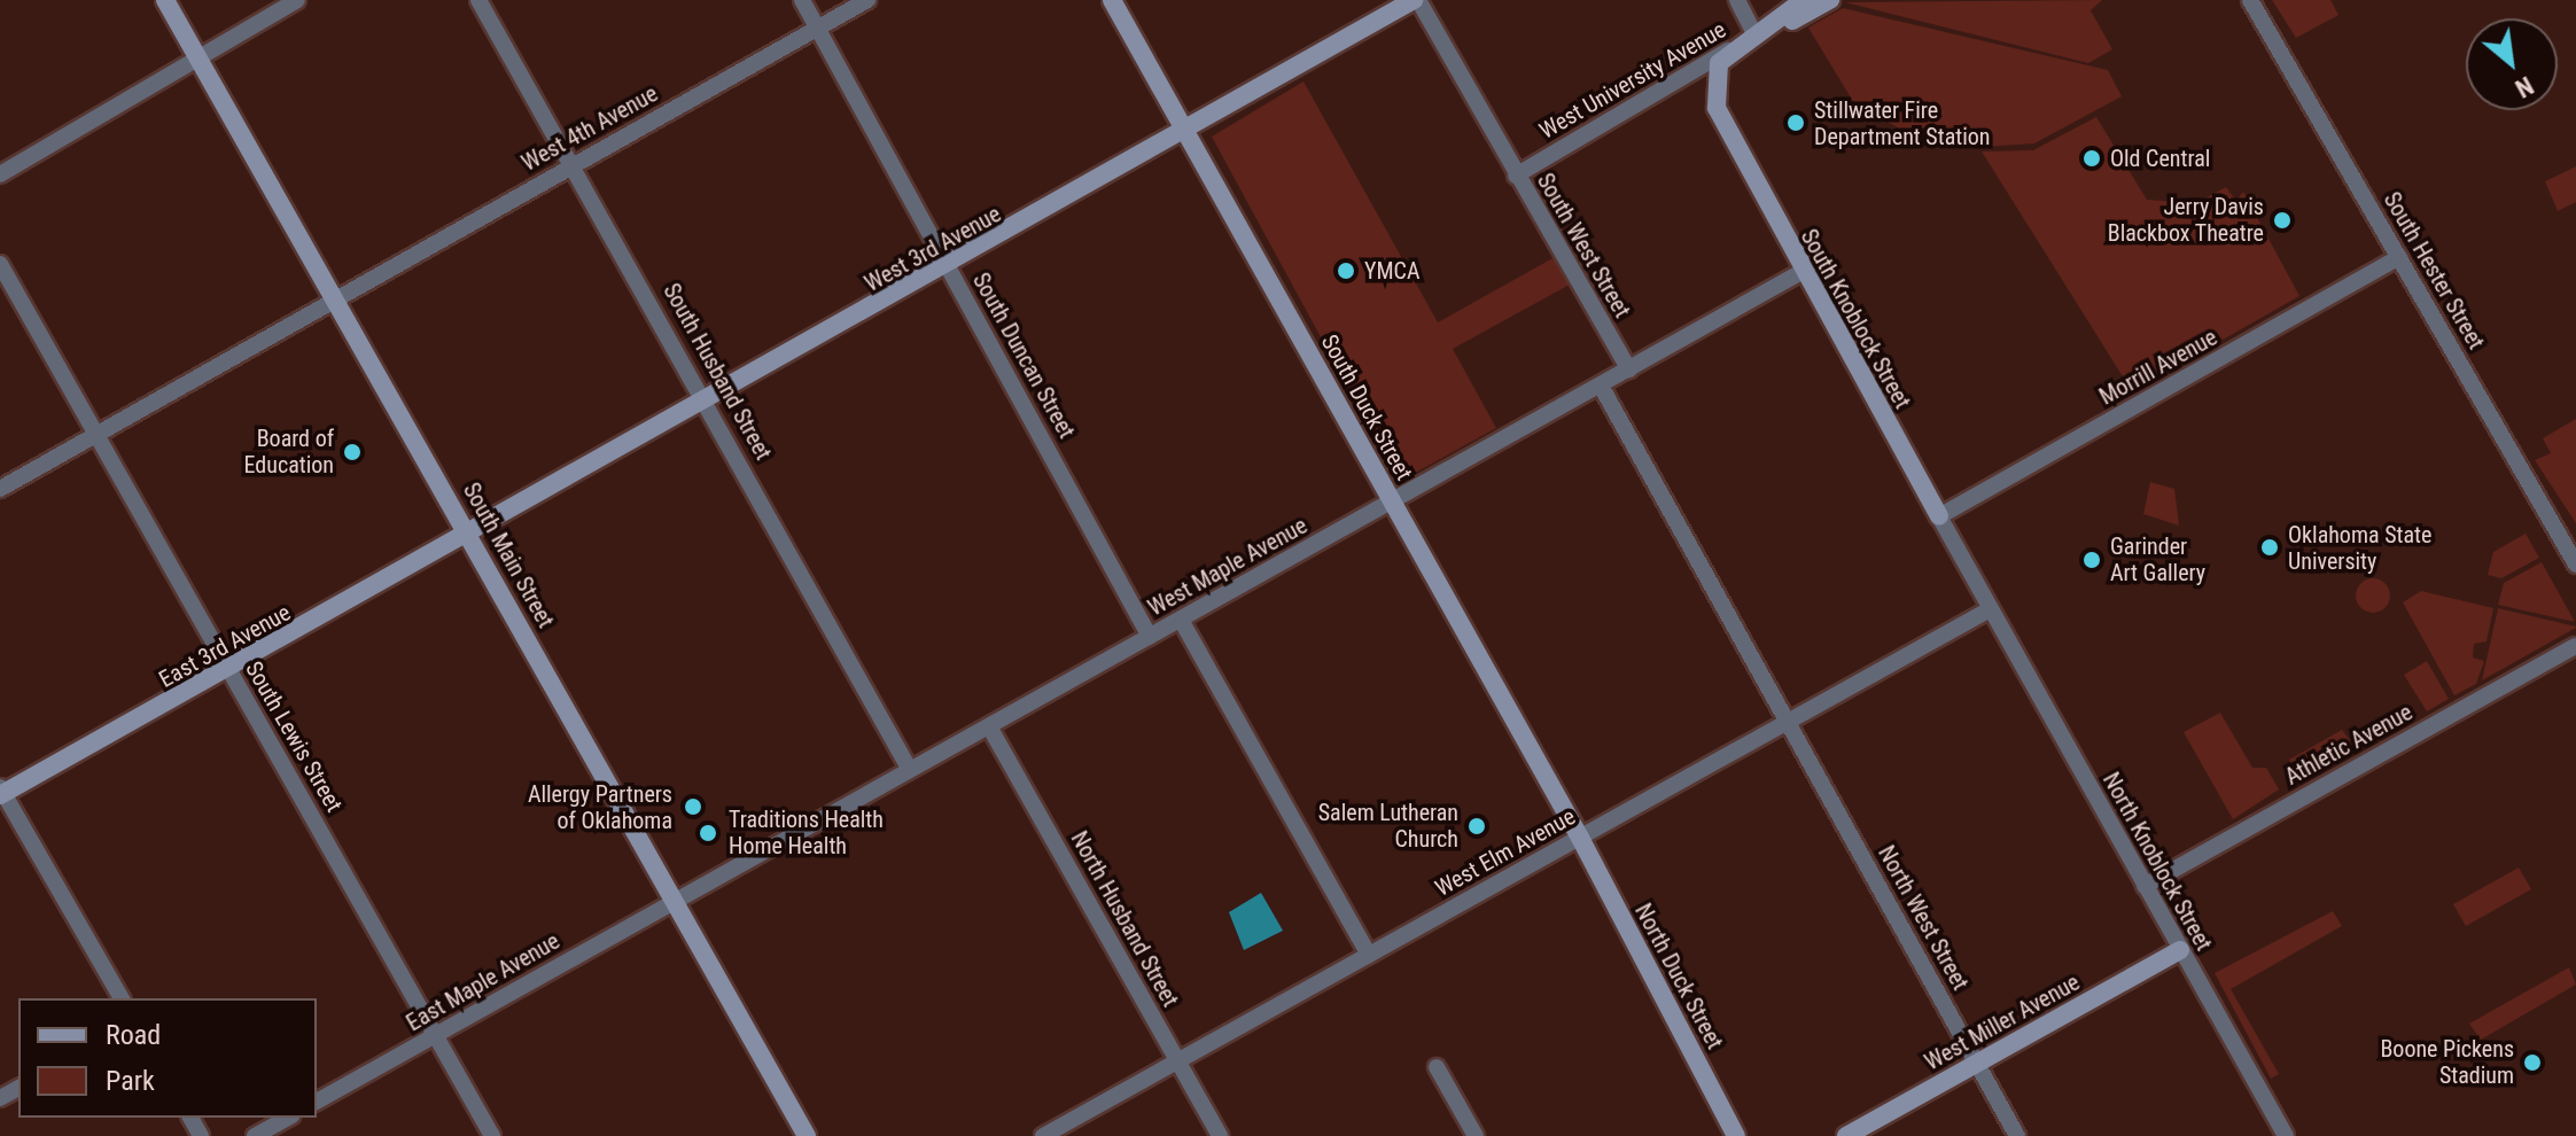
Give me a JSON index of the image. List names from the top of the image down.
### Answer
{
  "streets": {
    "street": [
      "West University Avenue",
      "West 4th Avenue",
      "South West Street",
      "West 3rd Avenue",
      "South Hester Street",
      "South Knoblock Street",
      "South Duncan Street",
      "Morrill Avenue",
      "South Husband Street",
      "South Duck Street",
      "South Main Street",
      "West Maple Avenue",
      "East 3rd Avenue",
      "South Lewis Street",
      "Athletic Avenue",
      "West Elm Avenue",
      "North Knoblock Street",
      "North West Street",
      "North Husband Street",
      "North Duck Street",
      "East Maple Avenue",
      "West Miller Avenue"
    ]
  },
  "crossings": [
    ["West University Avenue", "South West Street"],
    ["West University Avenue", "South Knoblock Street"],
    ["West 4th Avenue", "South Duncan Street"],
    ["West 4th Avenue", "South Husband Street"],
    ["West 4th Avenue", "South Main Street"],
    ["West 4th Avenue", "South Lewis Street"],
    ["South West Street", "West 3rd Avenue"],
    ["South West Street", "West Maple Avenue"],
    ["West 3rd Avenue", "South Duncan Street"],
    ["West 3rd Avenue", "South Husband Street"],
    ["West 3rd Avenue", "South Duck Street"],
    ["West 3rd Avenue", "South Main Street"],
    ["West 3rd Avenue", "East 3rd Avenue"],
    ["South Hester Street", "Morrill Avenue"],
    ["South Knoblock Street", "Morrill Avenue"],
    ["South Knoblock Street", "West Maple Avenue"],
    ["South Knoblock Street", "West Elm Avenue"],
    ["South Knoblock Street", "North Knoblock Street"],
    ["South Duncan Street", "West Maple Avenue"],
    ["South Husband Street", "West Maple Avenue"],
    ["South Duck Street", "West Maple Avenue"],
    ["South Duck Street", "West Elm Avenue"],
    ["South Duck Street", "North Duck Street"],
    ["South Main Street", "West Maple Avenue"],
    ["South Main Street", "East 3rd Avenue"],
    ["South Main Street", "East Maple Avenue"],
    ["West Maple Avenue", "North Husband Street"],
    ["West Maple Avenue", "East Maple Avenue"],
    ["East 3rd Avenue", "South Lewis Street"],
    ["South Lewis Street", "East Maple Avenue"],
    ["Athletic Avenue", "North Knoblock Street"],
    ["West Elm Avenue", "North Knoblock Street"],
    ["West Elm Avenue", "North West Street"],
    ["West Elm Avenue", "North Husband Street"],
    ["West Elm Avenue", "North Duck Street"],
    ["North Knoblock Street", "West Miller Avenue"],
    ["North West Street", "West Miller Avenue"]
  ],
  "places": [
    "Stillwater Fire Department Station",
    "Old Central",
    "Jerry Davis Blackbox Theatre",
    "YMCA",
    "Board of Education",
    "Oklahoma State University",
    "Garinder Art Gallery",
    "Allergy Partners of Oklahoma",
    "Salem Lutheran Church",
    "Traditions Health Home Health",
    "Boone Pickens Stadium"
  ],
  "legend": ["Road", "Park"],
  "north": "bottom right"
}
